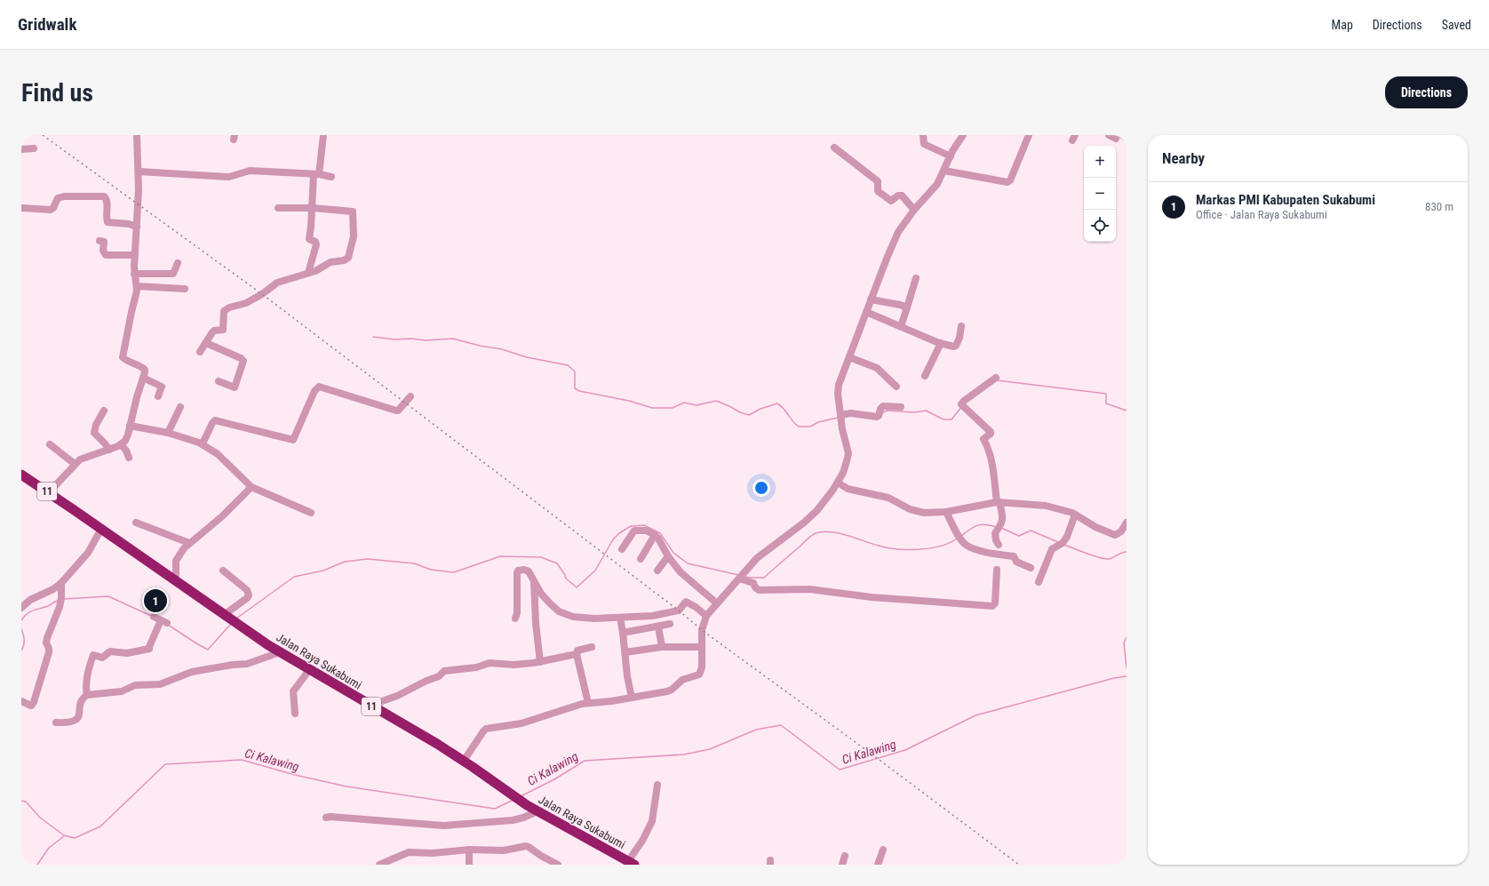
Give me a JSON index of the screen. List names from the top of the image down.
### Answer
{
  "streets": {
    "highway": ["11", "Jalan Raya Sukabumi"]
  },
  "crossings": [
    ["11", "Jalan Raya Sukabumi"]
  ],
  "water": ["Ci Kalawing"],
  "page": {
    "header": "Gridwalk",
    "nav": ["Map", "Directions", "Saved"],
    "buttons": "Directions",
    "title": "Find us",
    "heading": "Nearby",
    "map_buttons": ["+", "−"],
    "list": [
      {
        "mark": "1",
        "name": "Markas PMI Kabupaten Sukabumi",
        "note": "Office · Jalan Raya Sukabumi",
        "value": "830 m"
      }
    ],
    "pins": "1"
  }
}
